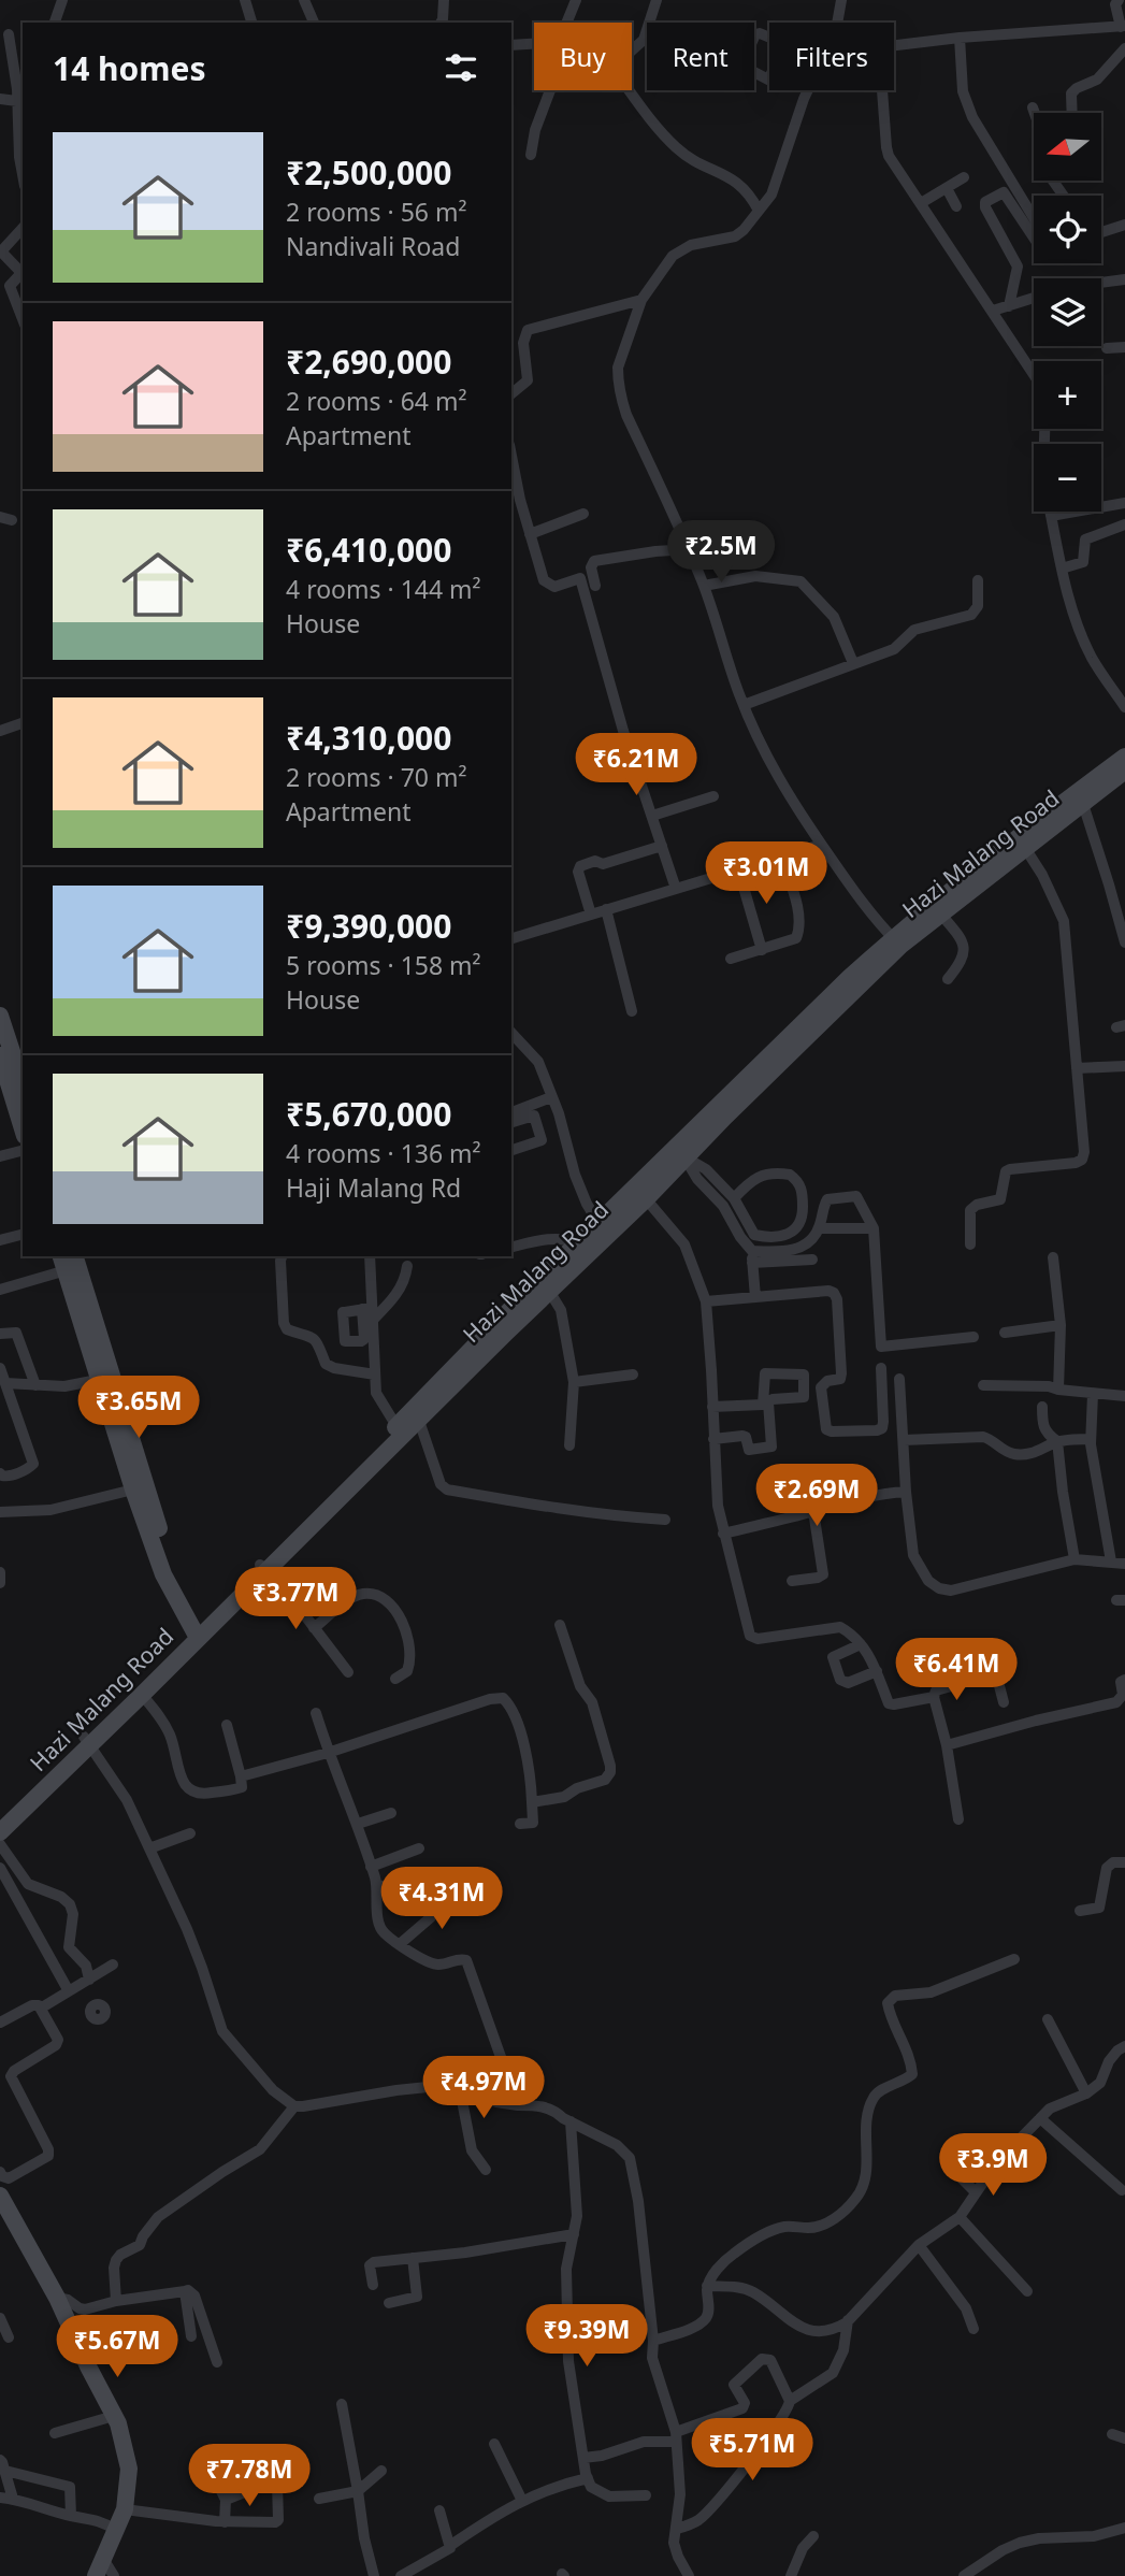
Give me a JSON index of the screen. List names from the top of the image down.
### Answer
{
  "streets": {
    "main road": ["Hazi Malang Road"]
  },
  "north": "left",
  "page": {
    "chip": ["Buy", "Rent", "Filters"],
    "heading": "14 homes",
    "map_buttons": ["+", "−"],
    "list": [
      {
        "name": "₹2,500,000",
        "note": "2 rooms · 56 m² · Nandivali Road"
      },
      {
        "name": "₹2,690,000",
        "note": "2 rooms · 64 m² · Apartment"
      },
      {
        "name": "₹6,410,000",
        "note": "4 rooms · 144 m² · House"
      },
      {
        "name": "₹4,310,000",
        "note": "2 rooms · 70 m² · Apartment"
      },
      {
        "name": "₹9,390,000",
        "note": "5 rooms · 158 m² · House"
      },
      {
        "name": "₹5,670,000",
        "note": "4 rooms · 136 m² · Haji Malang Rd"
      }
    ],
    "price": [
      "₹2.5M",
      "₹6.21M",
      "₹3.01M",
      "₹3.65M",
      "₹2.69M",
      "₹3.77M",
      "₹6.41M",
      "₹4.31M",
      "₹4.97M",
      "₹3.9M",
      "₹9.39M",
      "₹5.67M",
      "₹5.71M",
      "₹7.78M"
    ]
  }
}
